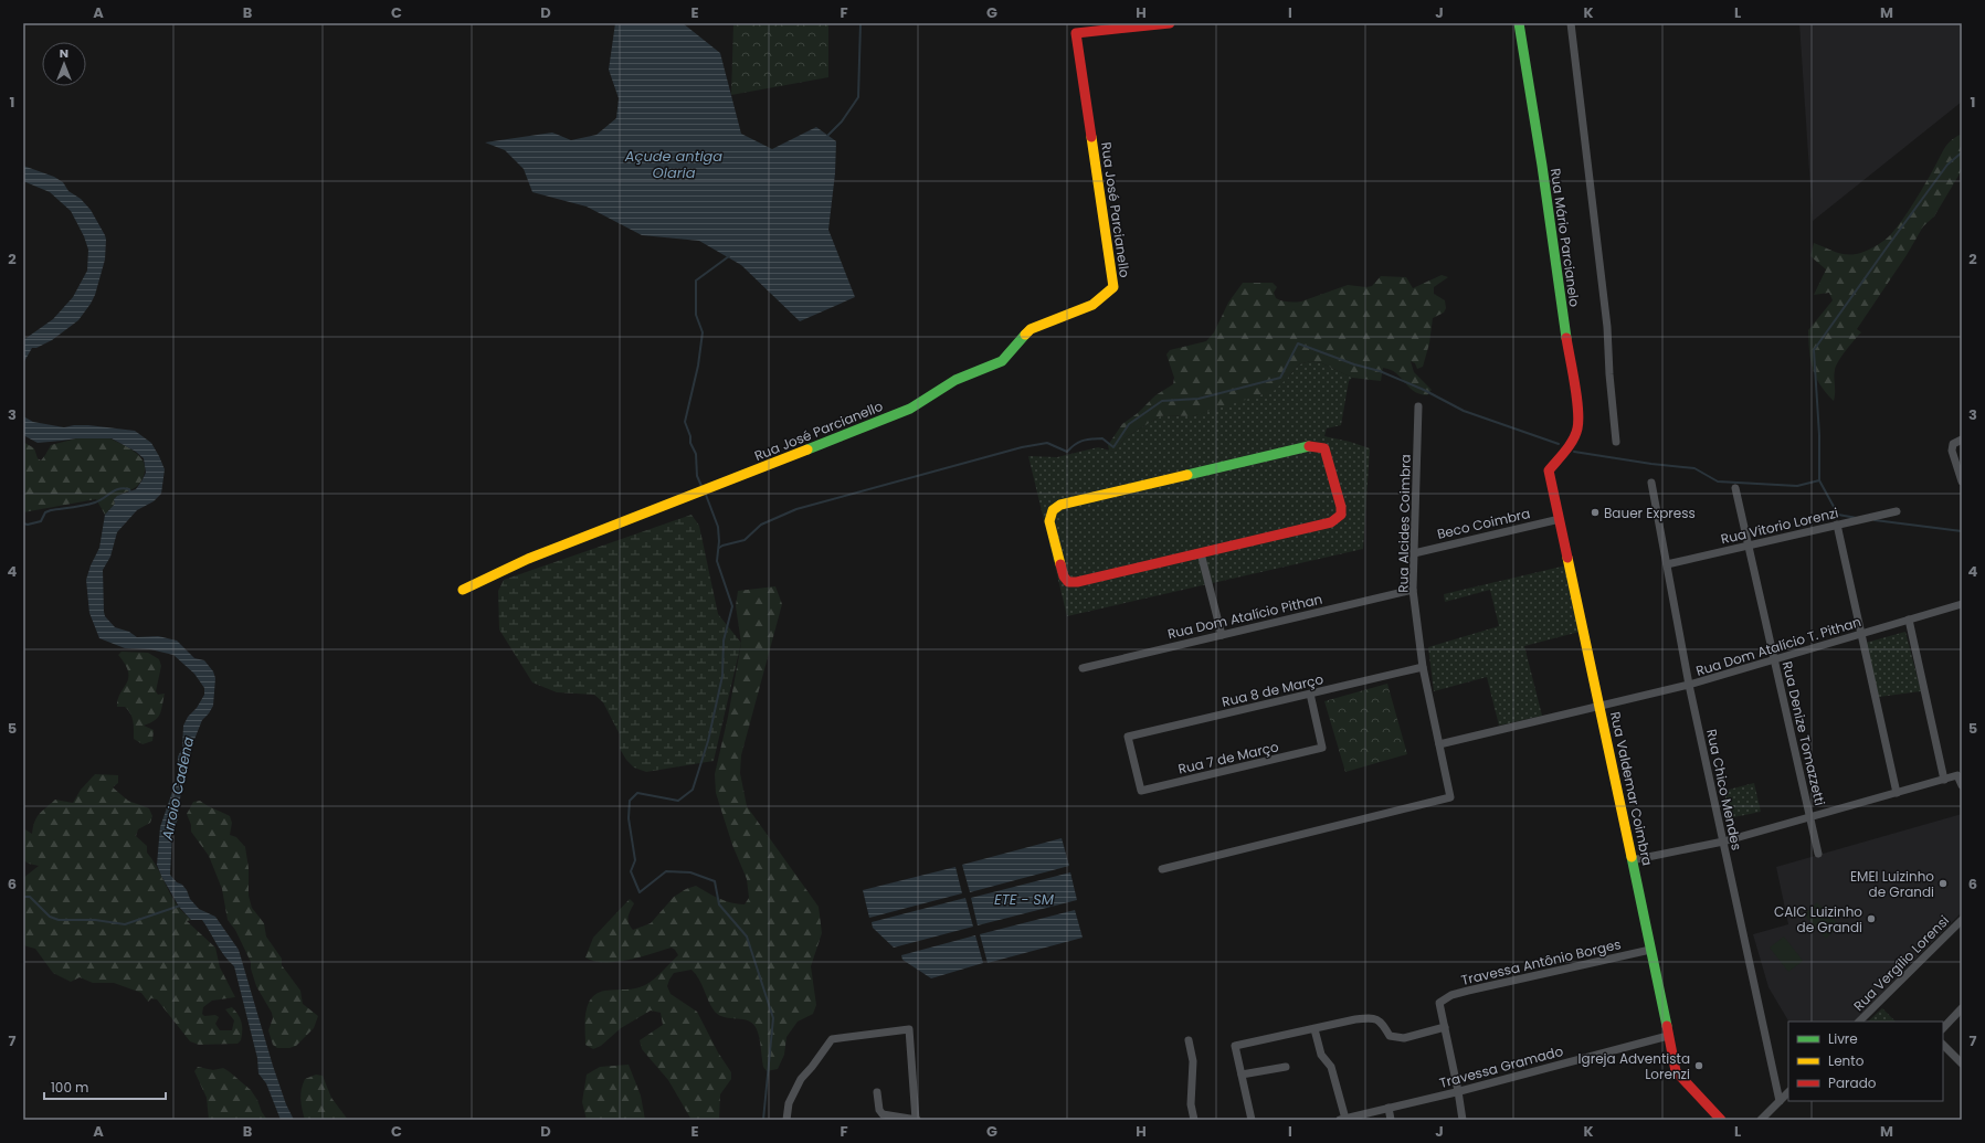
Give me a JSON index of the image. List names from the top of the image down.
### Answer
{
  "streets": {
    "street": [
      "Rua José Parcianello",
      "Rua Mário Parcianelo",
      "Rua Alcides Coimbra",
      "Beco Coimbra",
      "Rua Vitorio Lorenzi",
      "Rua Dom Atalício Pithan",
      "Rua Dom Atalício T. Pithan",
      "Rua 8 de Março",
      "Rua Denize Tomazzetti",
      "Rua 7 de Março",
      "Rua Valdemar Coimbra",
      "Rua Chico Mendes",
      "Travessa Antônio Borges",
      "Rua Vergílio Lorensi",
      "Travessa Gramado"
    ]
  },
  "crossings": [
    ["Rua Mário Parcianelo", "Rua Valdemar Coimbra"],
    ["Rua Alcides Coimbra", "Beco Coimbra"],
    ["Rua Alcides Coimbra", "Rua Dom Atalício Pithan"],
    ["Rua Alcides Coimbra", "Rua Dom Atalício T. Pithan"],
    ["Rua Alcides Coimbra", "Rua 8 de Março"],
    ["Beco Coimbra", "Rua Valdemar Coimbra"],
    ["Rua Vitorio Lorenzi", "Rua Denize Tomazzetti"],
    ["Rua Vitorio Lorenzi", "Rua Chico Mendes"],
    ["Rua Dom Atalício T. Pithan", "Rua Denize Tomazzetti"],
    ["Rua Dom Atalício T. Pithan", "Rua Valdemar Coimbra"],
    ["Rua Dom Atalício T. Pithan", "Rua Chico Mendes"],
    ["Rua 8 de Março", "Rua 7 de Março"],
    ["Rua Valdemar Coimbra", "Travessa Antônio Borges"],
    ["Rua Valdemar Coimbra", "Travessa Gramado"]
  ],
  "water": ["Açude antiga Olaria", "Arroio Cadena", "ETE - SM"],
  "places": [
    "Bauer Express",
    "EMEI Luizinho de Grandi",
    "CAIC Luizinho de Grandi",
    "Igreja Adventista Lorenzi"
  ],
  "legend": ["Livre", "Lento", "Parado"],
  "scale_bar": "100 m",
  "north": "top",
  "grid": {
    "columns": [
      "A",
      "B",
      "C",
      "D",
      "E",
      "F",
      "G",
      "H",
      "I",
      "J",
      "K",
      "L",
      "M"
    ],
    "rows": [
      "1",
      "2",
      "3",
      "4",
      "5",
      "6",
      "7"
    ]
  }
}
